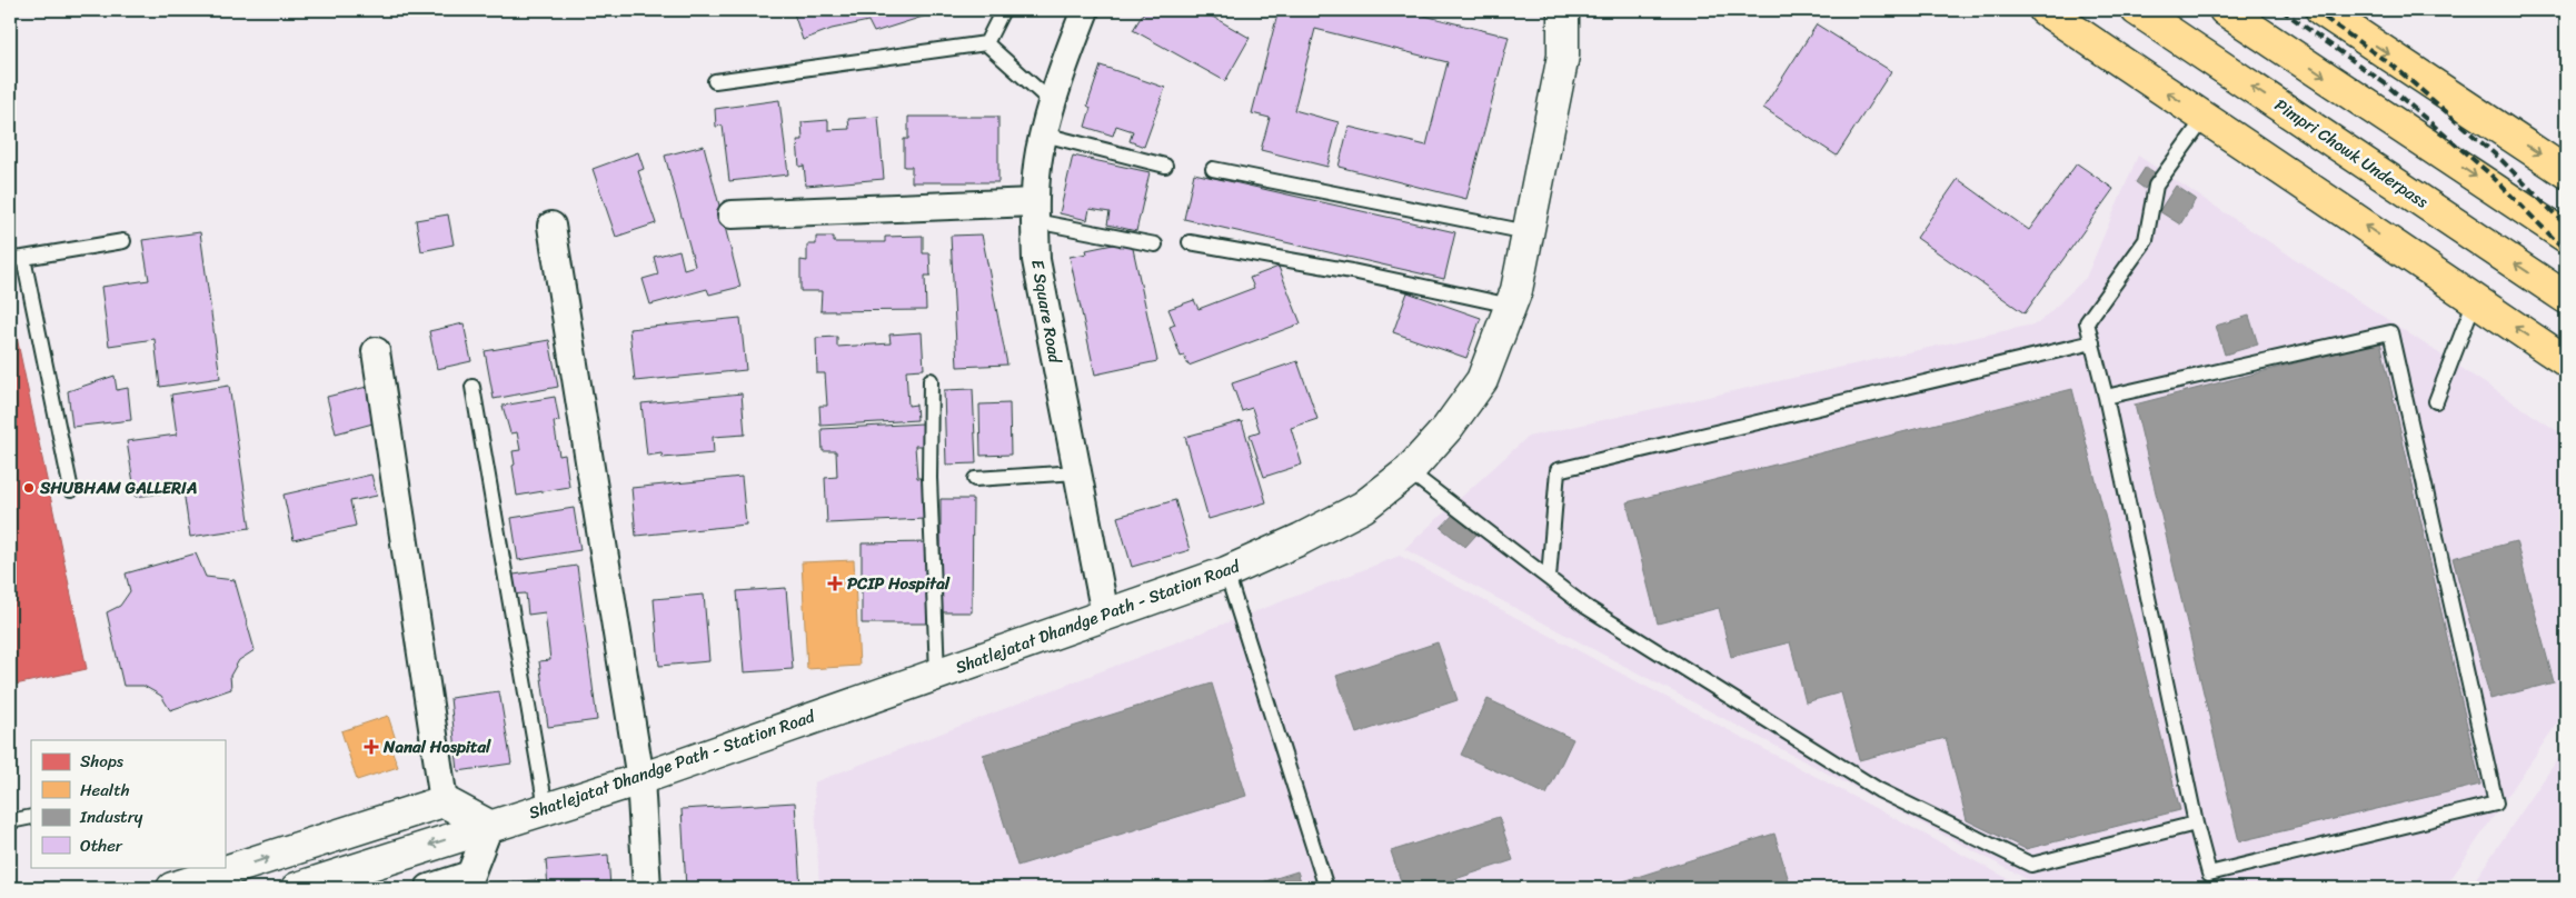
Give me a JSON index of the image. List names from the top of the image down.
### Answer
{
  "streets": {
    "main road": ["Pimpri Chowk Underpass", "Shatlejatat Dhandge Path - Station Road"],
    "street": ["E Square Road"]
  },
  "crossings": [
    ["E Square Road", "Shatlejatat Dhandge Path - Station Road"]
  ],
  "places": {
    "other": ["SHUBHAM GALLERIA"],
    "health": ["PCIP Hospital", "Nanal Hospital"]
  },
  "legend": [
    "Shops",
    "Health",
    "Industry",
    "Other"
  ]
}
